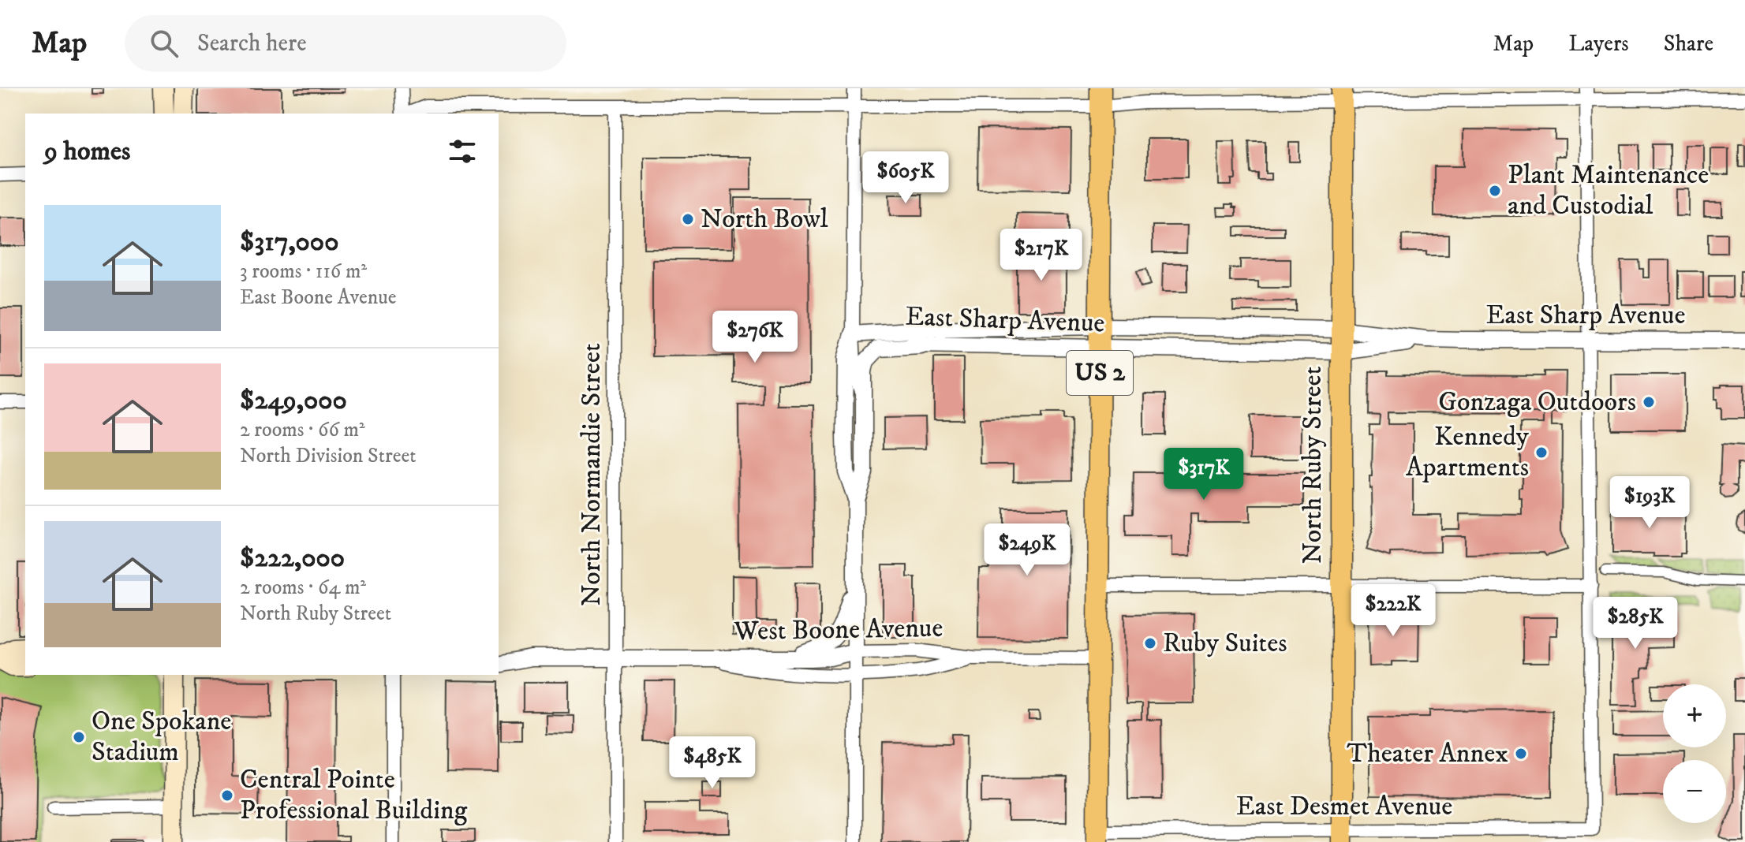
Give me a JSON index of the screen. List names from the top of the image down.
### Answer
{
  "streets": {
    "main road": ["US 2", "North Ruby Street"],
    "street": [
      "East Sharp Avenue",
      "North Normandie Street",
      "West Boone Avenue",
      "East Desmet Avenue"
    ]
  },
  "crossings": [
    ["East Sharp Avenue", "US 2"],
    ["East Sharp Avenue", "North Ruby Street"],
    ["US 2", "West Boone Avenue"],
    ["US 2", "East Desmet Avenue"],
    ["North Ruby Street", "East Desmet Avenue"],
    ["North Normandie Street", "West Boone Avenue"]
  ],
  "places": [
    "Plant Maintenance and Custodial",
    "North Bowl",
    "Gonzaga Outdoors",
    "Kennedy Apartments",
    "Ruby Suites",
    "One Spokane Stadium",
    "Theater Annex",
    "Central Pointe Professional Building"
  ],
  "page": {
    "header": "Map",
    "search": "Search here",
    "nav": ["Map", "Layers", "Share"],
    "heading": "9 homes",
    "price": [
      "$605K",
      "$217K",
      "$276K",
      "$317K",
      "$193K",
      "$249K",
      "$222K",
      "$285K",
      "$485K"
    ],
    "list": [
      {
        "name": "$317,000",
        "note": "3 rooms · 116 m² · East Boone Avenue"
      },
      {
        "name": "$249,000",
        "note": "2 rooms · 66 m² · North Division Street"
      },
      {
        "name": "$222,000",
        "note": "2 rooms · 64 m² · North Ruby Street"
      }
    ],
    "map_buttons": ["+", "−"]
  }
}
